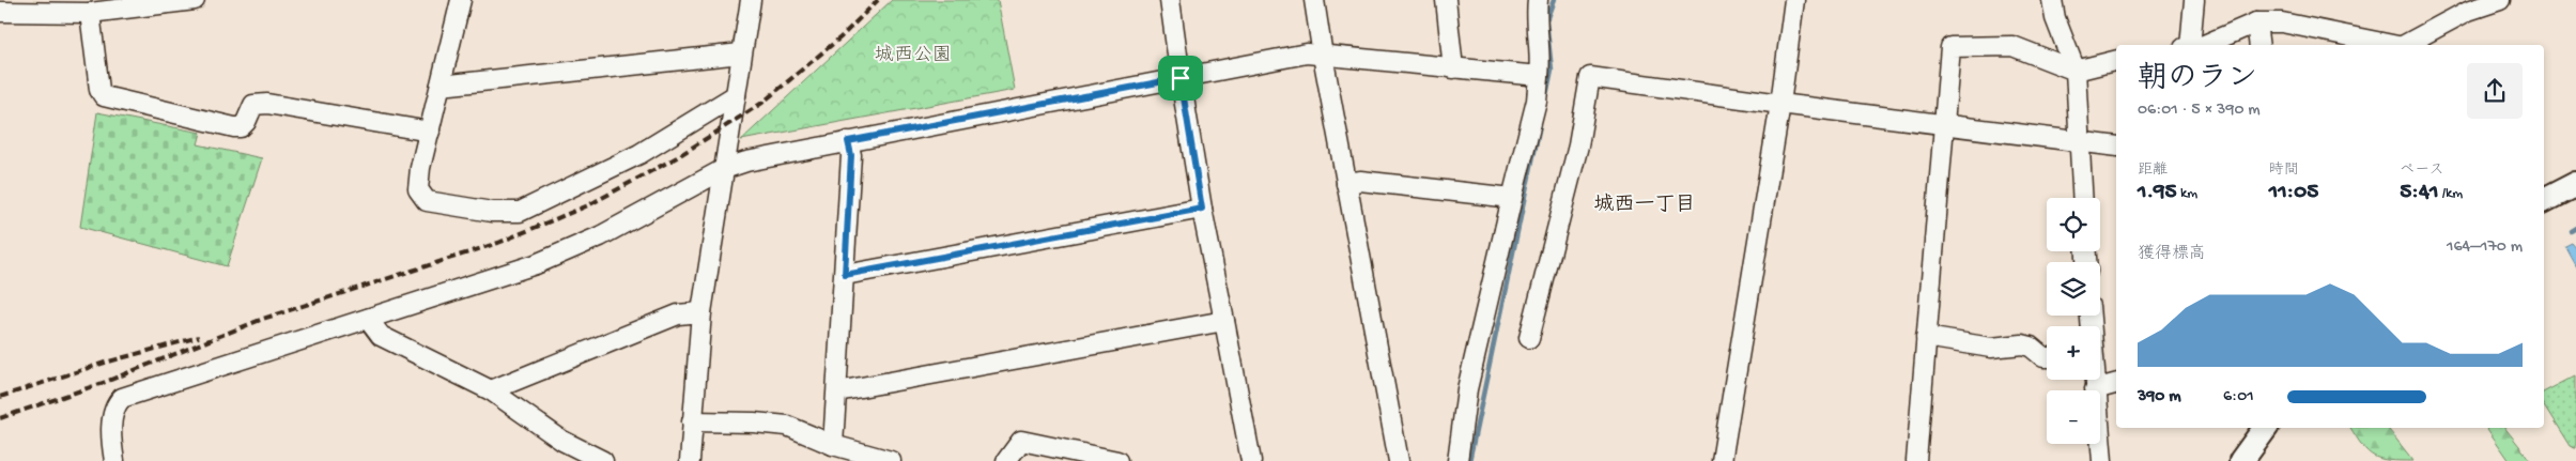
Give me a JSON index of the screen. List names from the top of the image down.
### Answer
{
  "districts": ["城西一丁目"],
  "parks": ["城西公園"],
  "page": {
    "heading": ["朝のラン", "06:01 · 5 × 390 m"],
    "stats": [
      ["距離", "1.95 km"],
      ["時間", "11:05"],
      ["ペース", "5:41 /km"]
    ],
    "map_buttons": ["+", "−"],
    "chart": ["獲得標高", "164–170 m"],
    "list": [
      {
        "name": "390 m",
        "note": "6:01"
      }
    ]
  }
}
